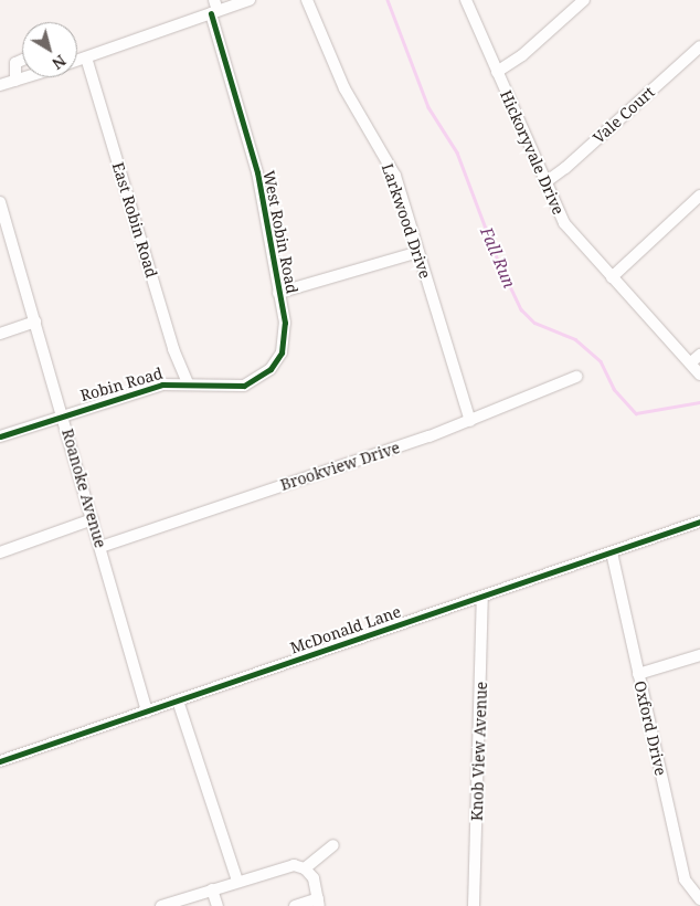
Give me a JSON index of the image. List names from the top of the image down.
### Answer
{
  "streets": {
    "street": [
      "Vale Court",
      "Hickoryvale Drive",
      "East Robin Road",
      "Larkwood Drive",
      "West Robin Road",
      "Robin Road",
      "Brookview Drive",
      "Roanoke Avenue",
      "McDonald Lane",
      "Oxford Drive",
      "Knob View Avenue"
    ]
  },
  "crossings": [
    ["Vale Court", "Hickoryvale Drive"],
    ["East Robin Road", "West Robin Road"],
    ["East Robin Road", "Robin Road"],
    ["Larkwood Drive", "Brookview Drive"],
    ["West Robin Road", "Robin Road"],
    ["Robin Road", "Roanoke Avenue"],
    ["Brookview Drive", "Roanoke Avenue"],
    ["Roanoke Avenue", "McDonald Lane"],
    ["McDonald Lane", "Oxford Drive"],
    ["McDonald Lane", "Knob View Avenue"]
  ],
  "water": ["Fall Run"],
  "north": "bottom right"
}
